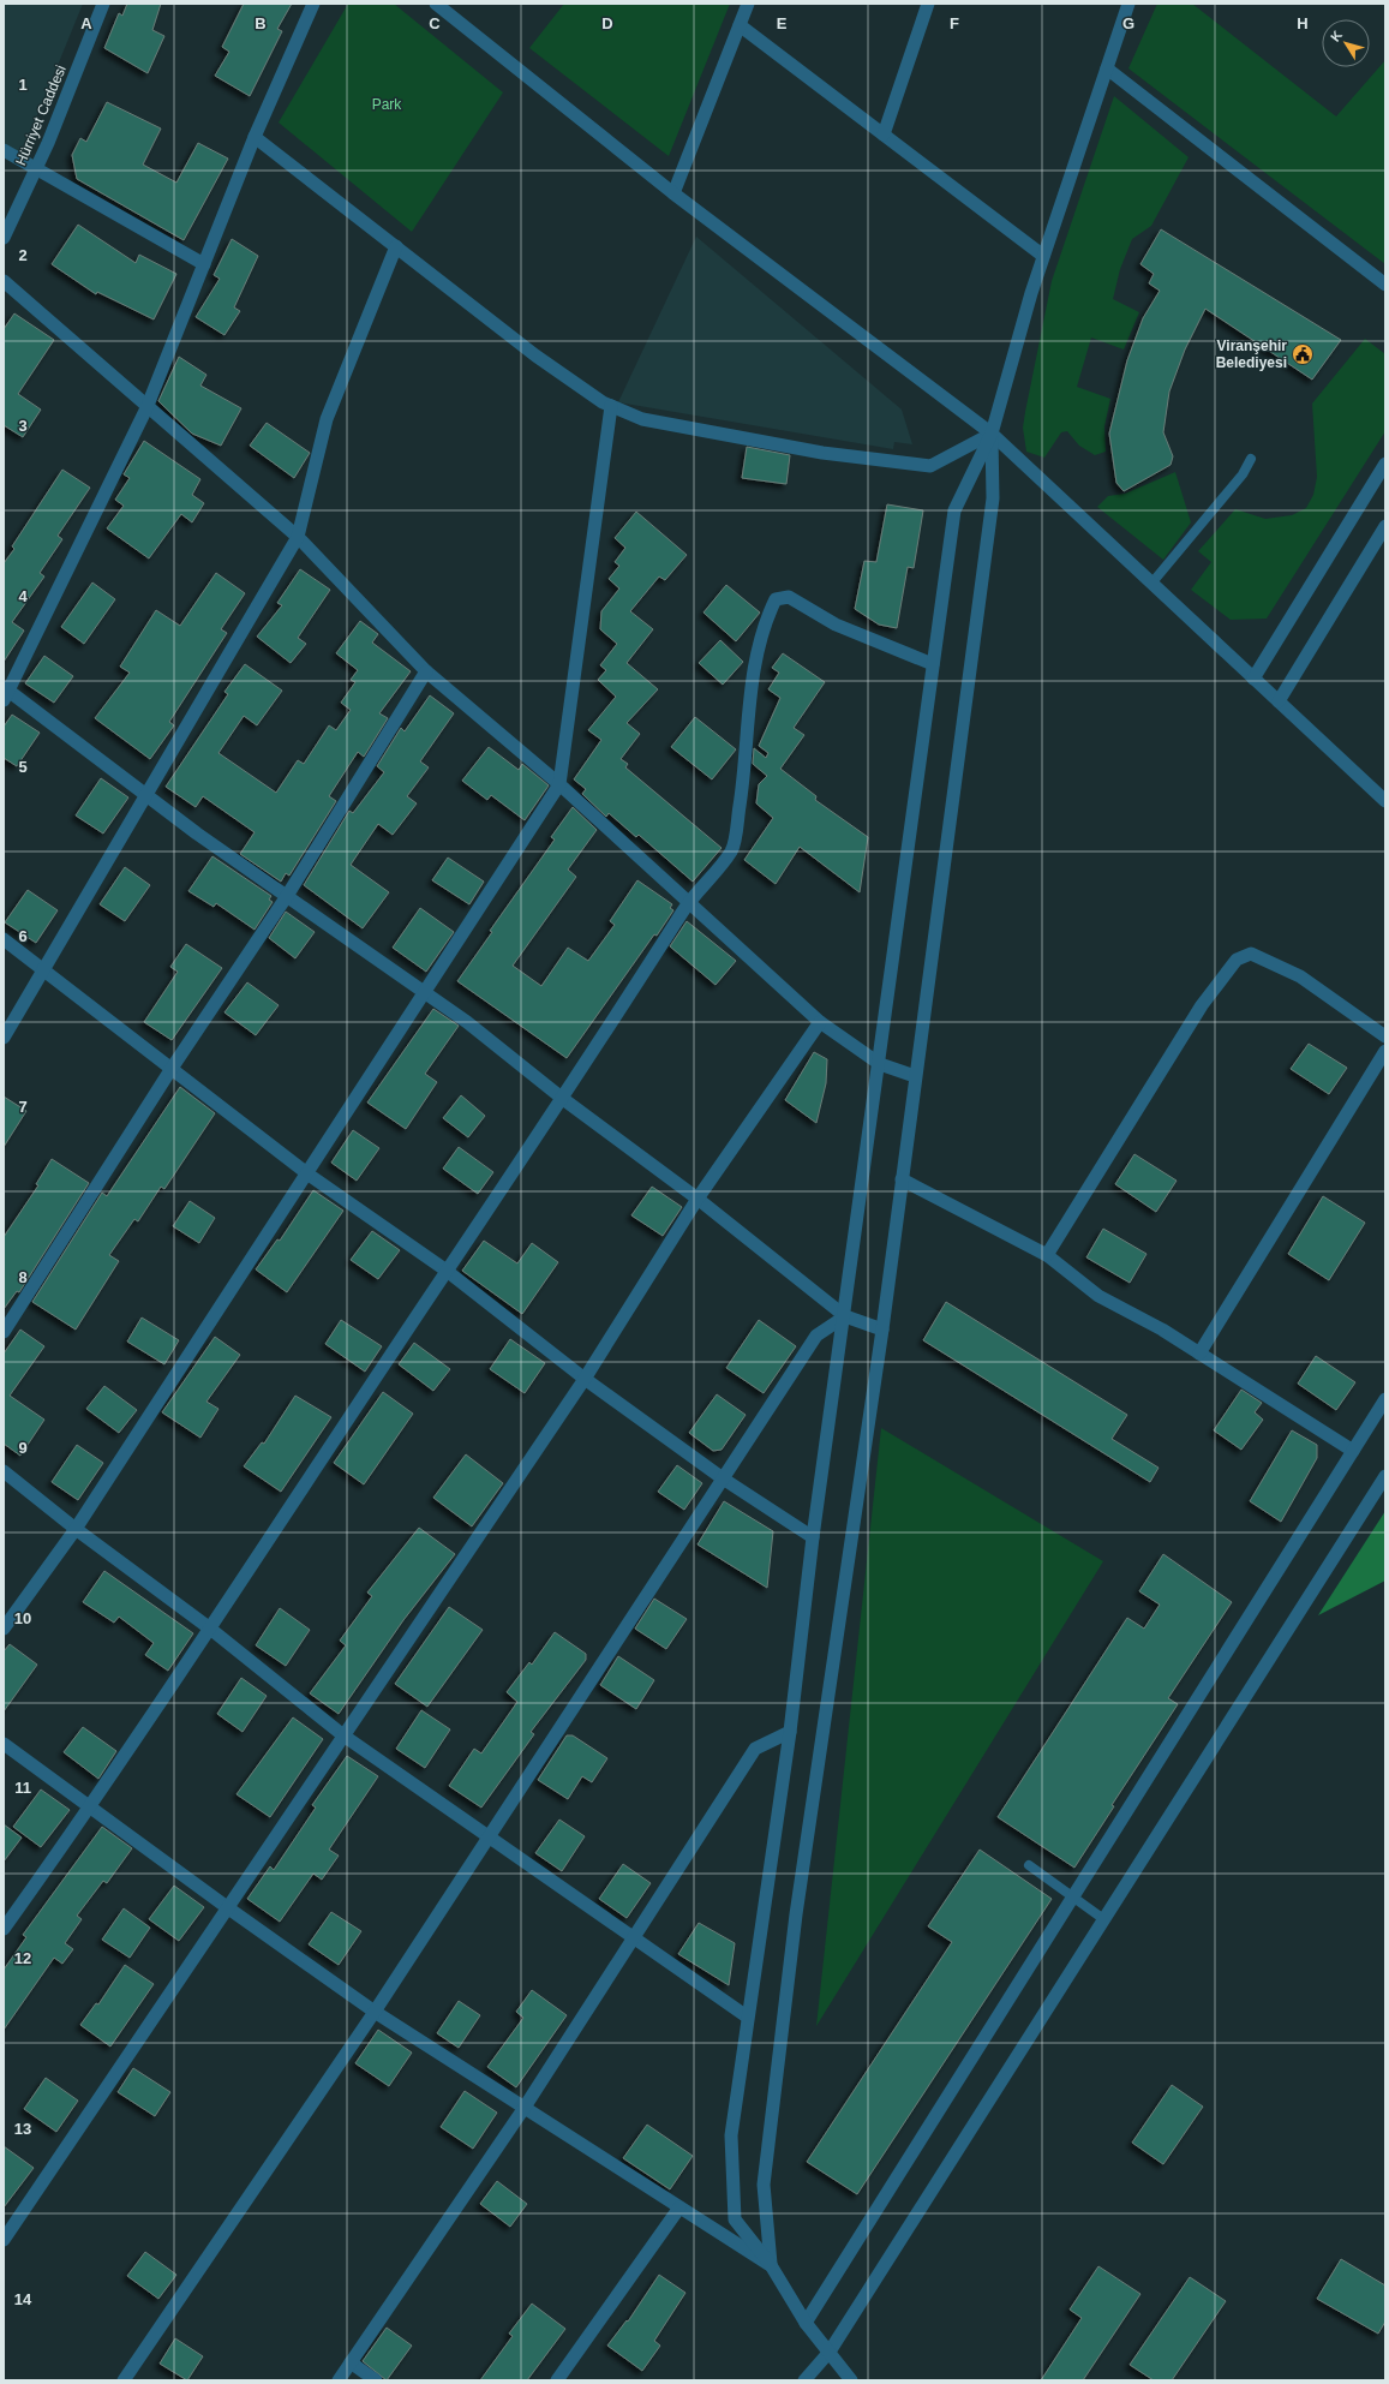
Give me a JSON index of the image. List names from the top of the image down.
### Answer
{
  "streets": {
    "street": ["Hürriyet Caddesi"]
  },
  "parks": ["Park"],
  "places": {
    "public building": ["Viranşehir Belediyesi"]
  },
  "north": "top left",
  "grid": {
    "columns": [
      "A",
      "B",
      "C",
      "D",
      "E",
      "F",
      "G",
      "H"
    ],
    "rows": [
      "1",
      "2",
      "3",
      "4",
      "5",
      "6",
      "7",
      "8",
      "9",
      "10",
      "11",
      "12",
      "13",
      "14"
    ]
  }
}
